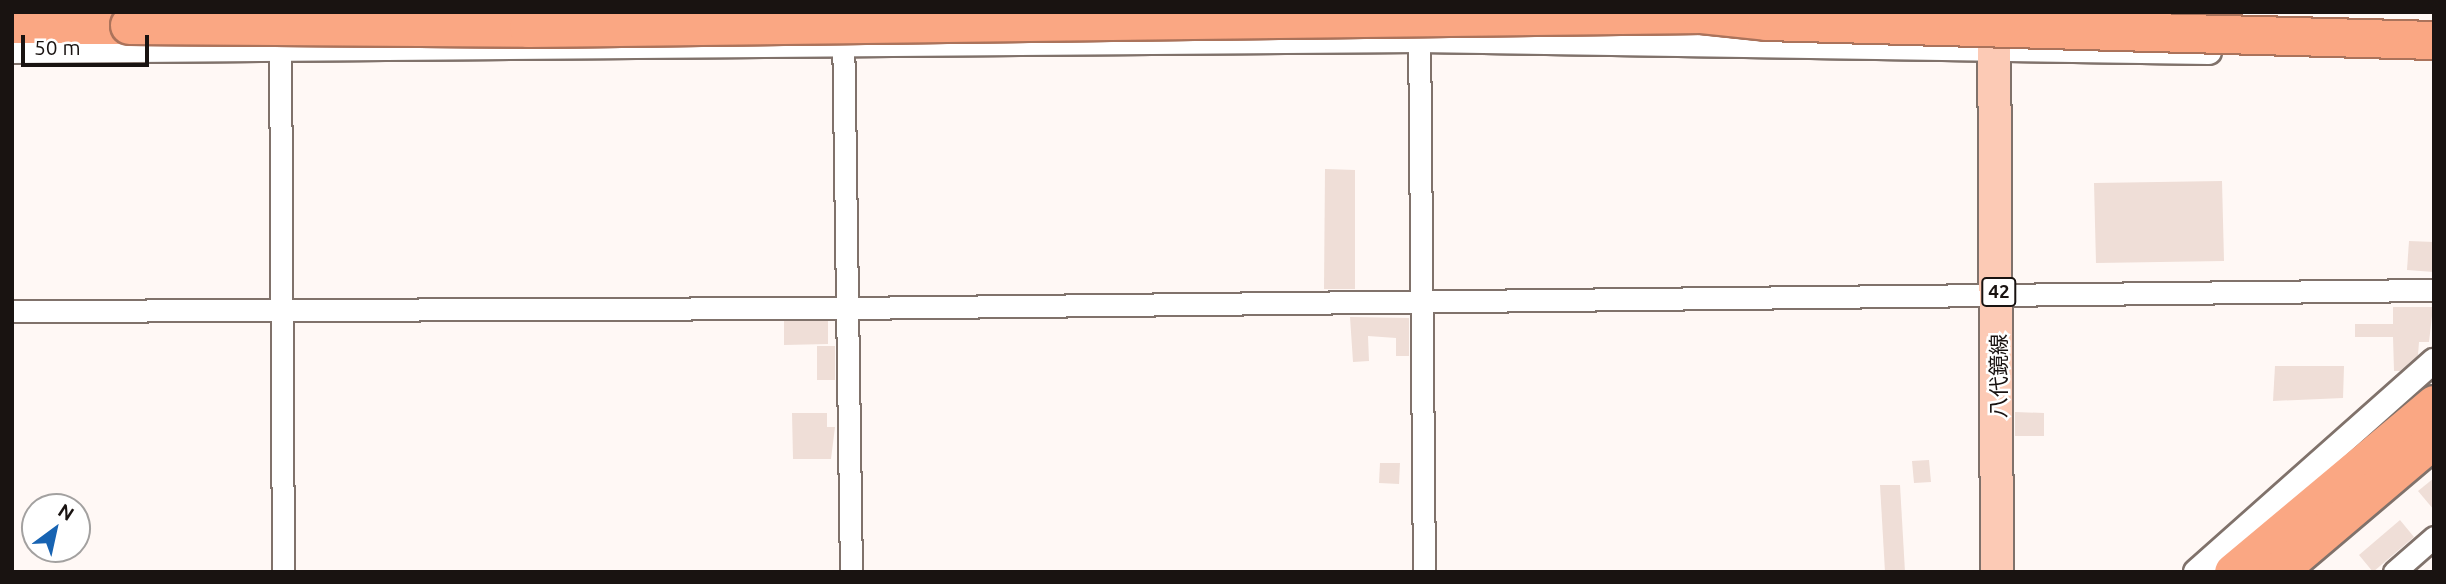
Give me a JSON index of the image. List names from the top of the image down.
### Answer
{
  "streets": {
    "main road": ["42", "八代鏡線"]
  },
  "scale_bar": "50 m",
  "north": "top right"
}
